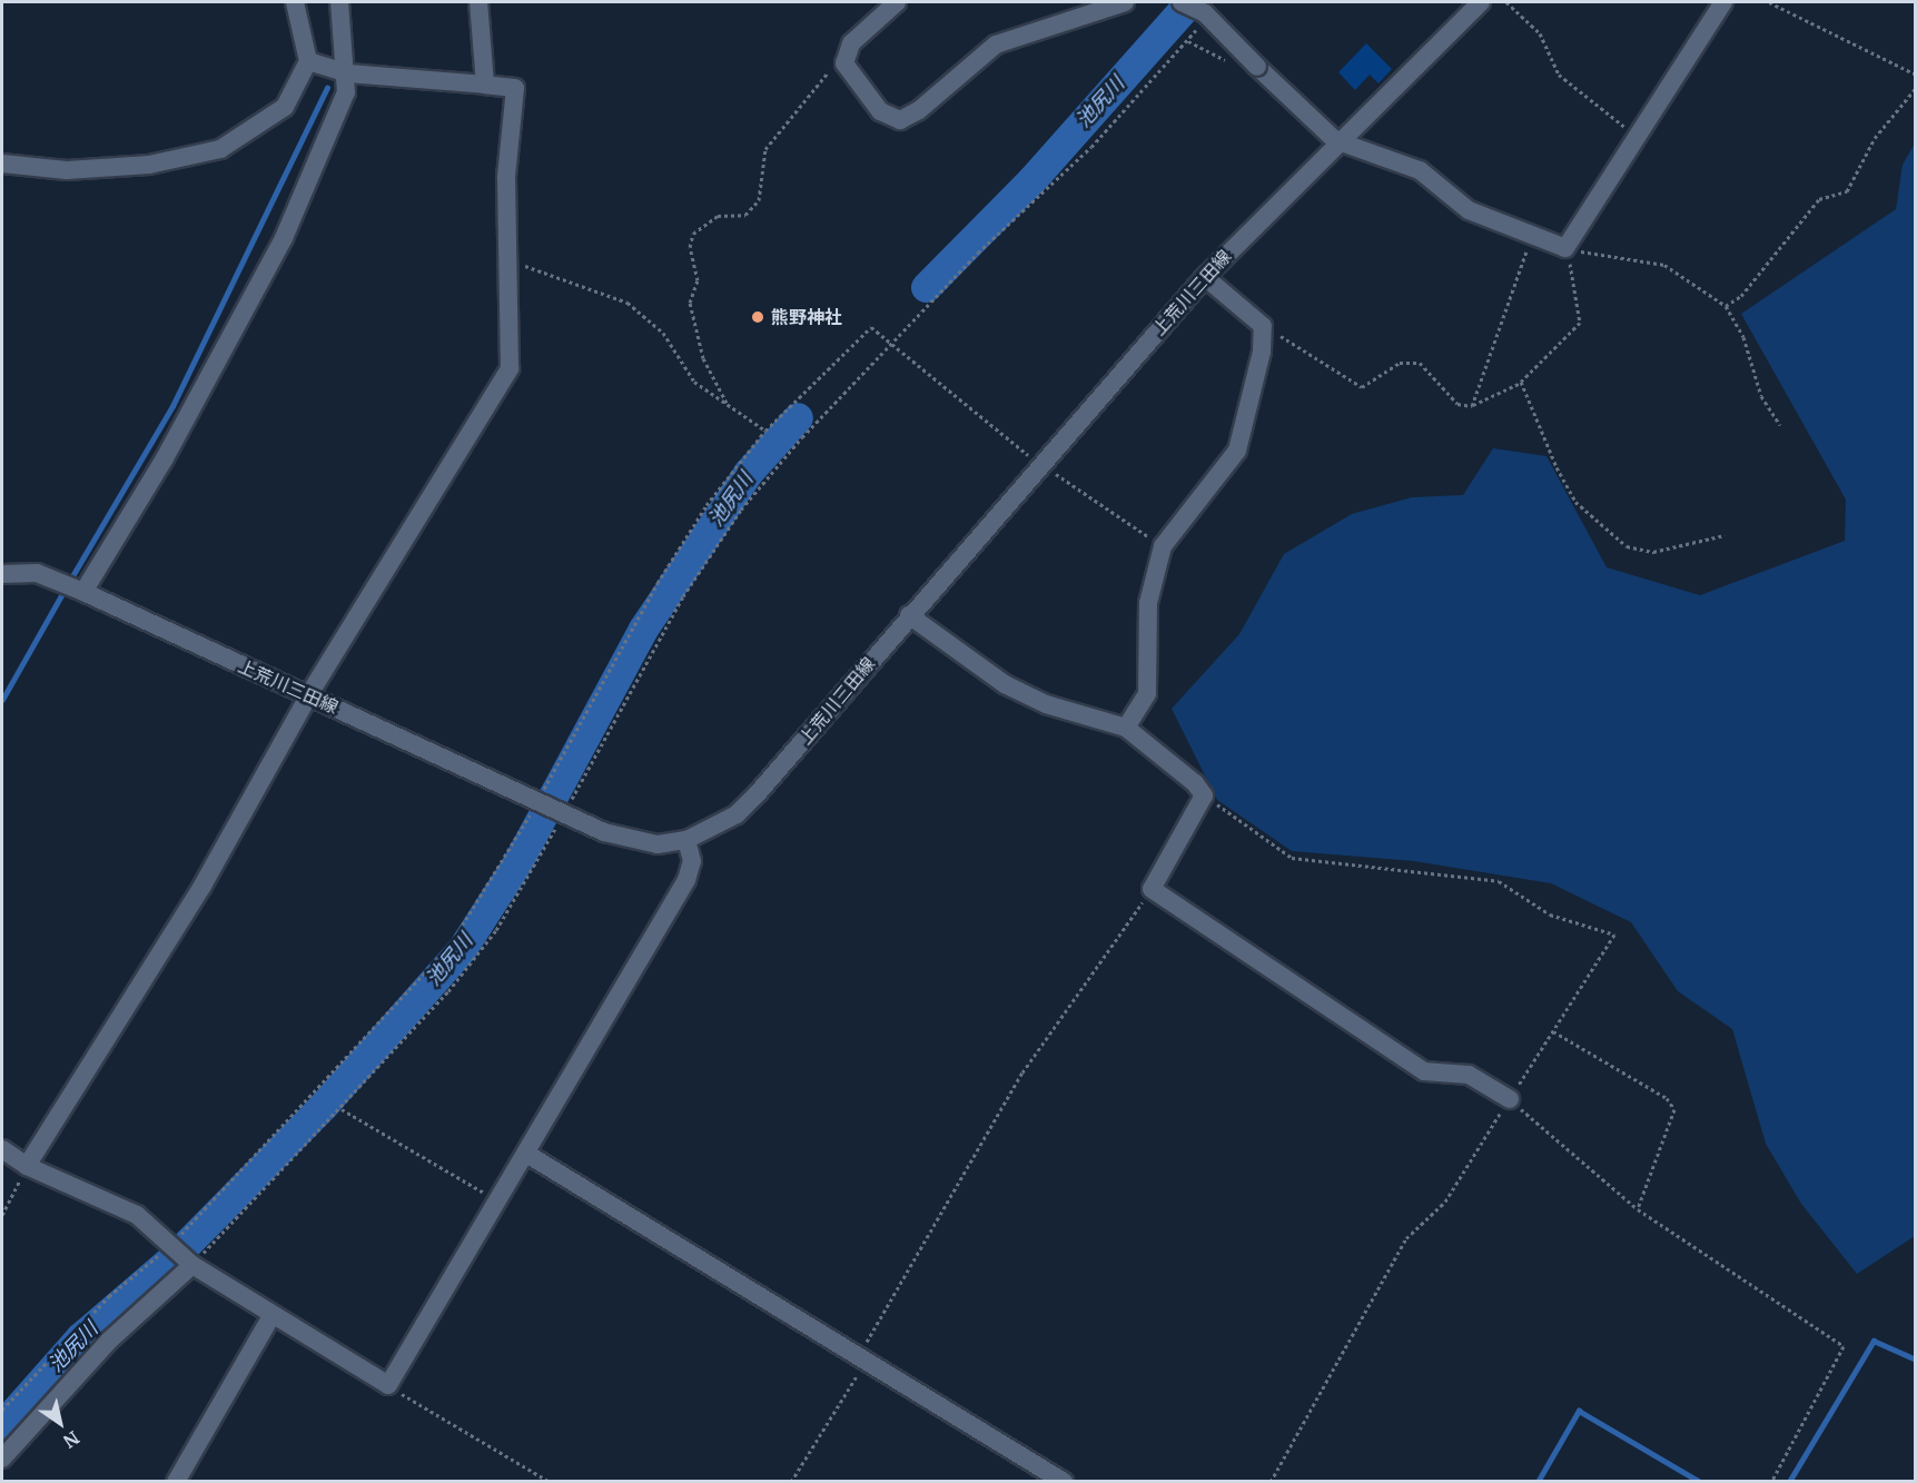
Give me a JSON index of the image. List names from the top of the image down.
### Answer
{
  "streets": {
    "street": ["上荒川三田線"]
  },
  "water": ["池尻川"],
  "places": ["熊野神社"],
  "north": "bottom right"
}
